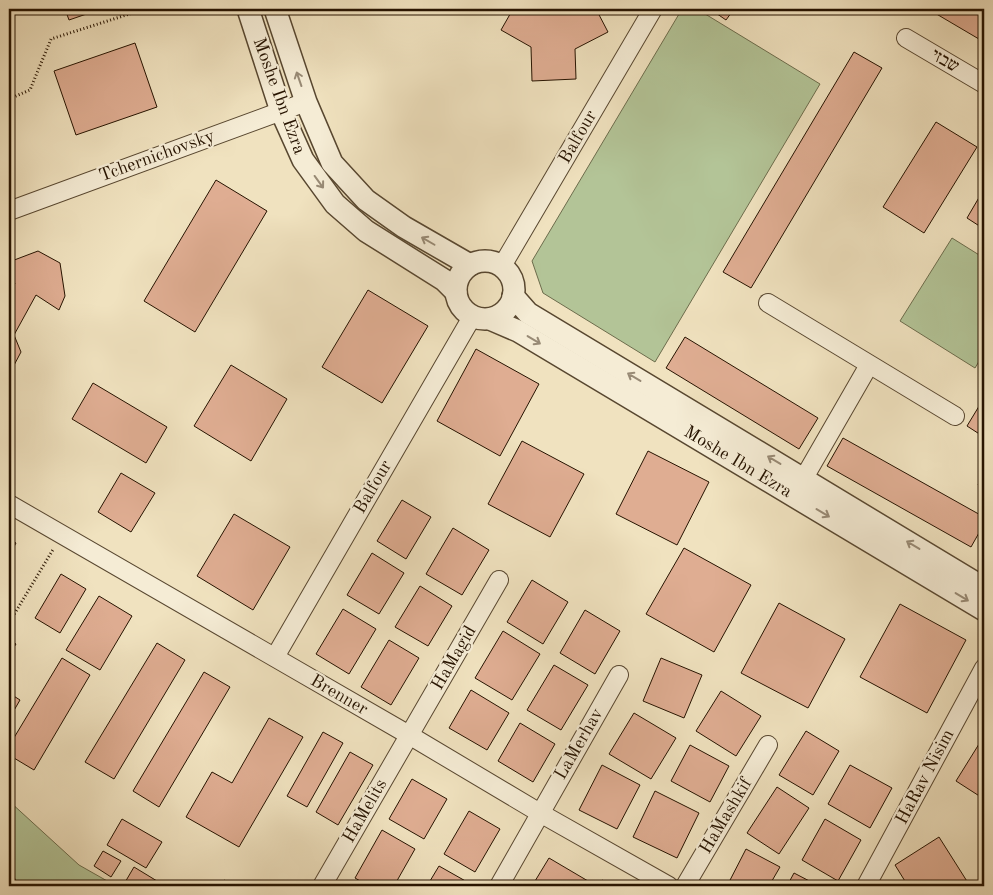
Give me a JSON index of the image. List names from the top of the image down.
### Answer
{
  "streets": {
    "street": [
      "שבזי",
      "Moshe Ibn Ezra",
      "Balfour",
      "Tchernichovsky",
      "HaMagid",
      "Brenner",
      "LaMerhav",
      "HaRav Nisim",
      "HaMelits",
      "HaMashkif"
    ]
  },
  "crossings": [
    ["Moshe Ibn Ezra", "Balfour"],
    ["Moshe Ibn Ezra", "Tchernichovsky"],
    ["Balfour", "Brenner"],
    ["HaMagid", "Brenner"],
    ["HaMagid", "HaMelits"],
    ["Brenner", "LaMerhav"],
    ["Brenner", "HaMelits"]
  ]
}
